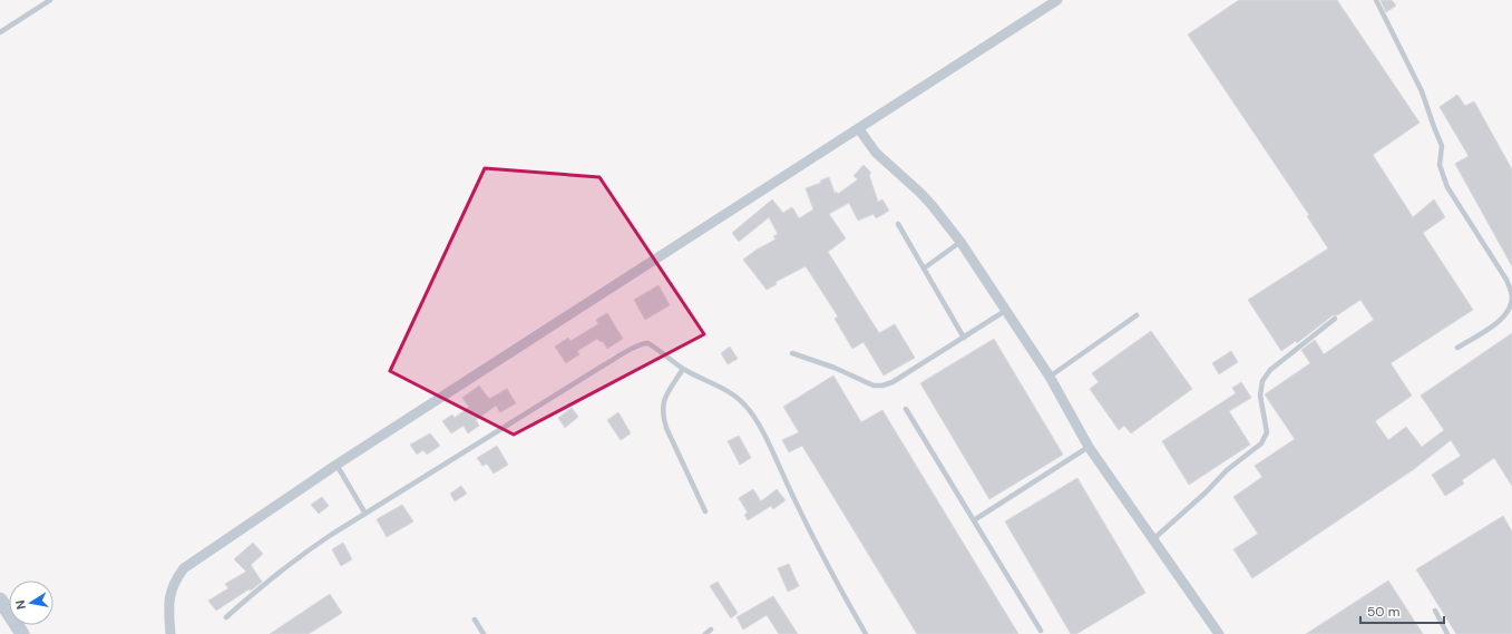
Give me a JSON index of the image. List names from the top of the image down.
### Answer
{
  "scale_bar": "50 m",
  "north": "left"
}
